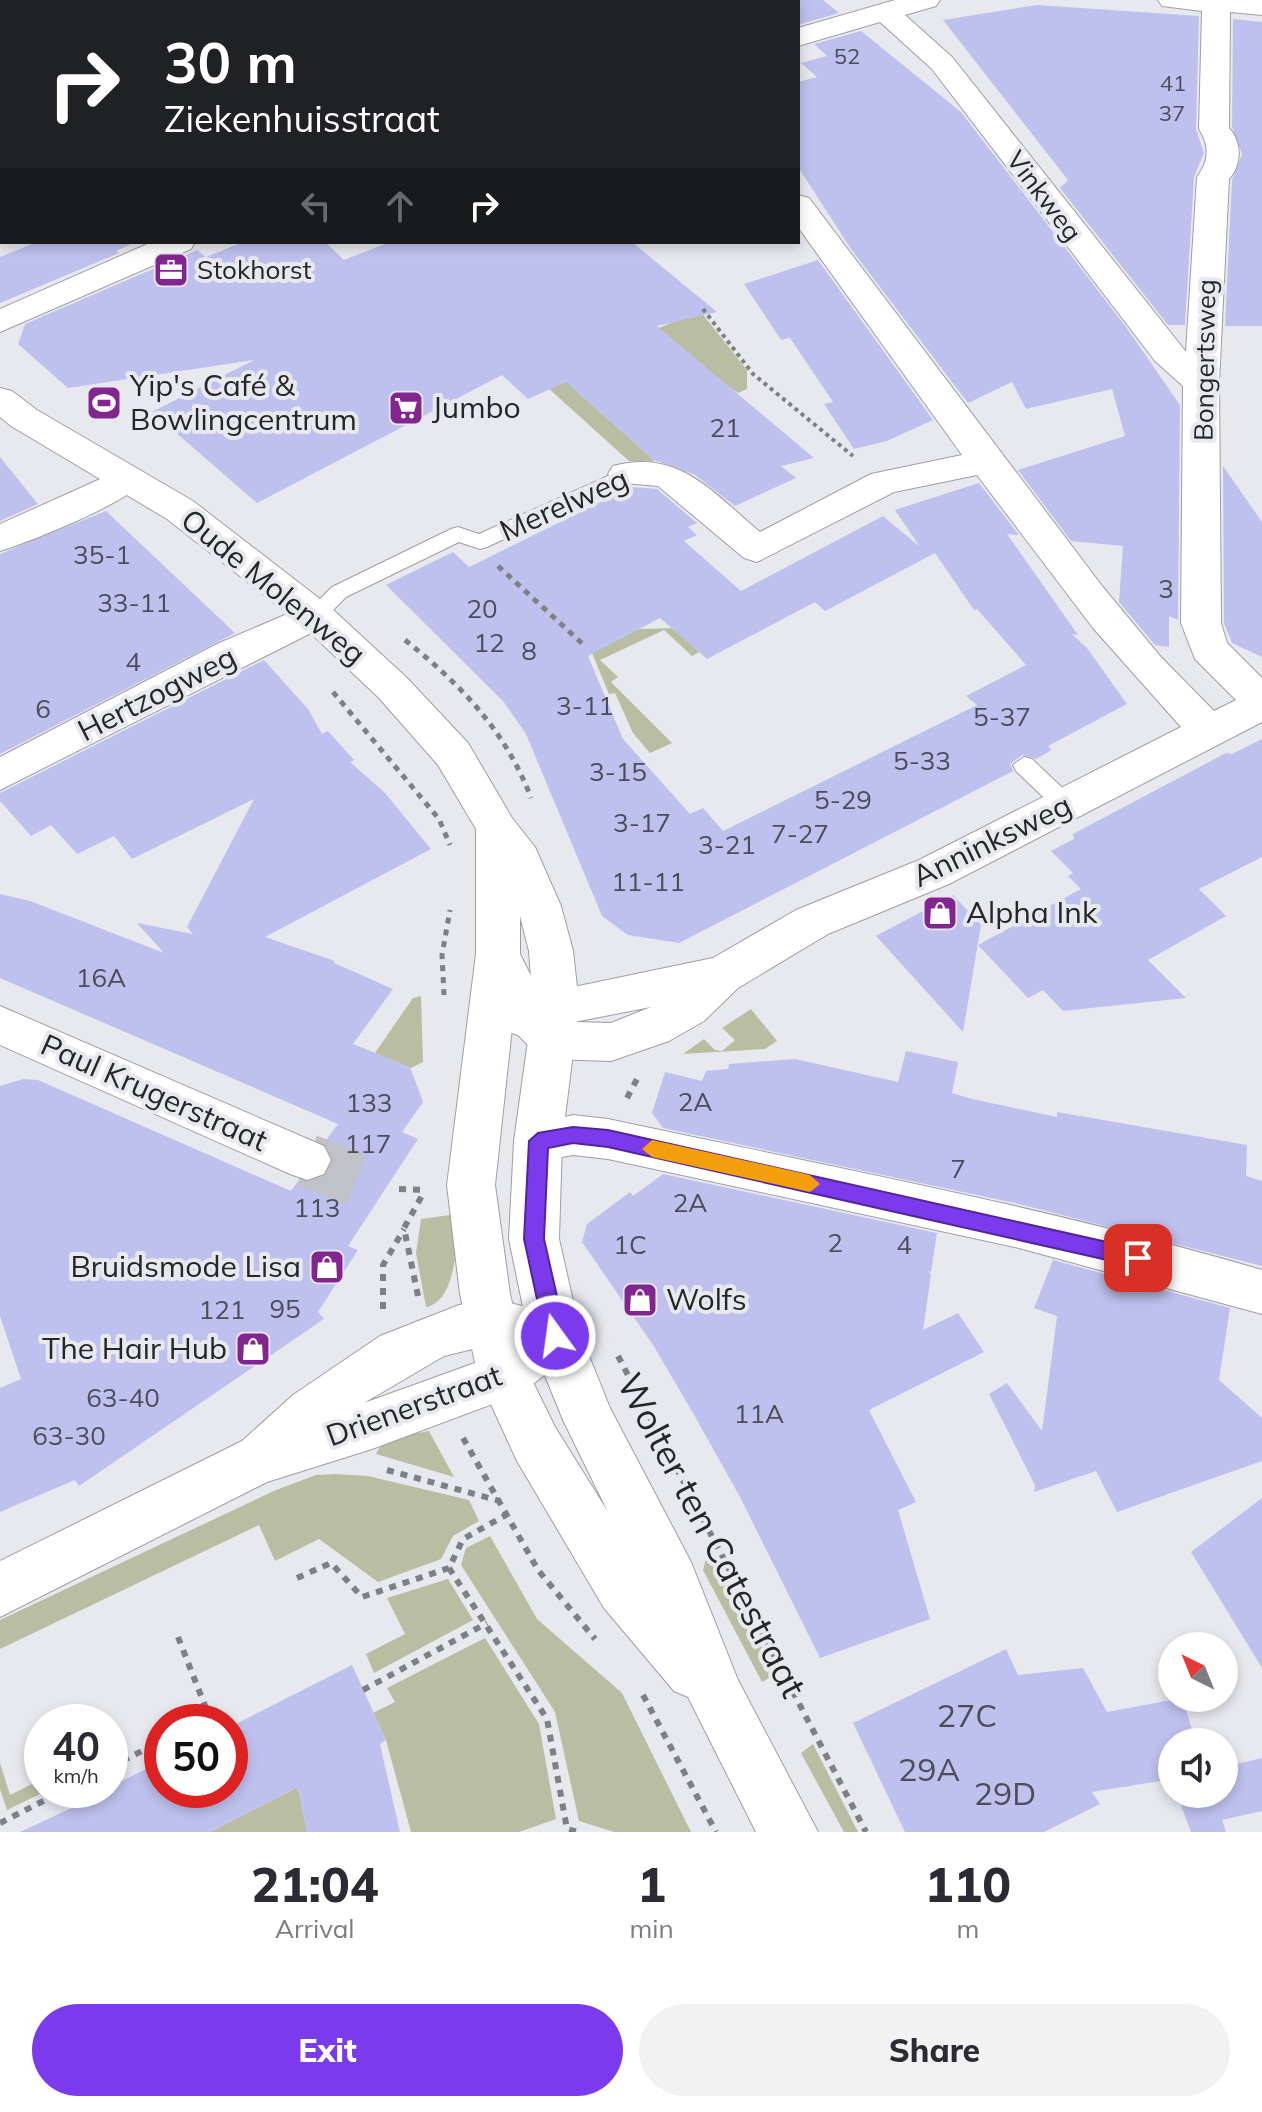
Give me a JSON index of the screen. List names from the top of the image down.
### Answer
{
  "streets": {
    "street": [
      "Vinkweg",
      "Bongertsweg",
      "Merelweg",
      "Oude Molenweg",
      "Hertzogweg",
      "Anninksweg",
      "Paul Krugerstraat",
      "Drienerstraat",
      "Wolter ten Catestraat"
    ]
  },
  "crossings": [
    ["Vinkweg", "Bongertsweg"],
    ["Bongertsweg", "Anninksweg"],
    ["Merelweg", "Oude Molenweg"],
    ["Merelweg", "Hertzogweg"],
    ["Oude Molenweg", "Hertzogweg"],
    ["Oude Molenweg", "Anninksweg"],
    ["Oude Molenweg", "Wolter ten Catestraat"],
    ["Anninksweg", "Wolter ten Catestraat"],
    ["Drienerstraat", "Wolter ten Catestraat"]
  ],
  "places": {
    "office": ["Stokhorst"],
    "sports": ["Yip's Café & Bowlingcentrum"],
    "supermarket": ["Jumbo"],
    "shop": [
      "Alpha Ink",
      "Bruidsmode Lisa",
      "Wolfs",
      "The Hair Hub"
    ]
  },
  "house_numbers": [
    "52",
    "41",
    "37",
    "21",
    "35-1",
    "3",
    "33-11",
    "20",
    "12",
    "8",
    "4",
    "3-11",
    "6",
    "5-37",
    "5-33",
    "3-15",
    "5-29",
    "3-17",
    "7-27",
    "3-21",
    "11-11",
    "16A",
    "2A",
    "133",
    "117",
    "7",
    "2A",
    "113",
    "2",
    "1C",
    "4",
    "95",
    "121",
    "63-40",
    "11A",
    "63-30",
    "27C",
    "29A",
    "29D"
  ],
  "north": "top left",
  "page": {
    "turn": ["30 m", "Ziekenhuisstraat"],
    "speed": "40 km/h",
    "limit": "50",
    "eta": [
      "21:04",
      "Arrival",
      "1",
      "min",
      "110",
      "m"
    ],
    "buttons": ["Exit", "Share"]
  }
}
